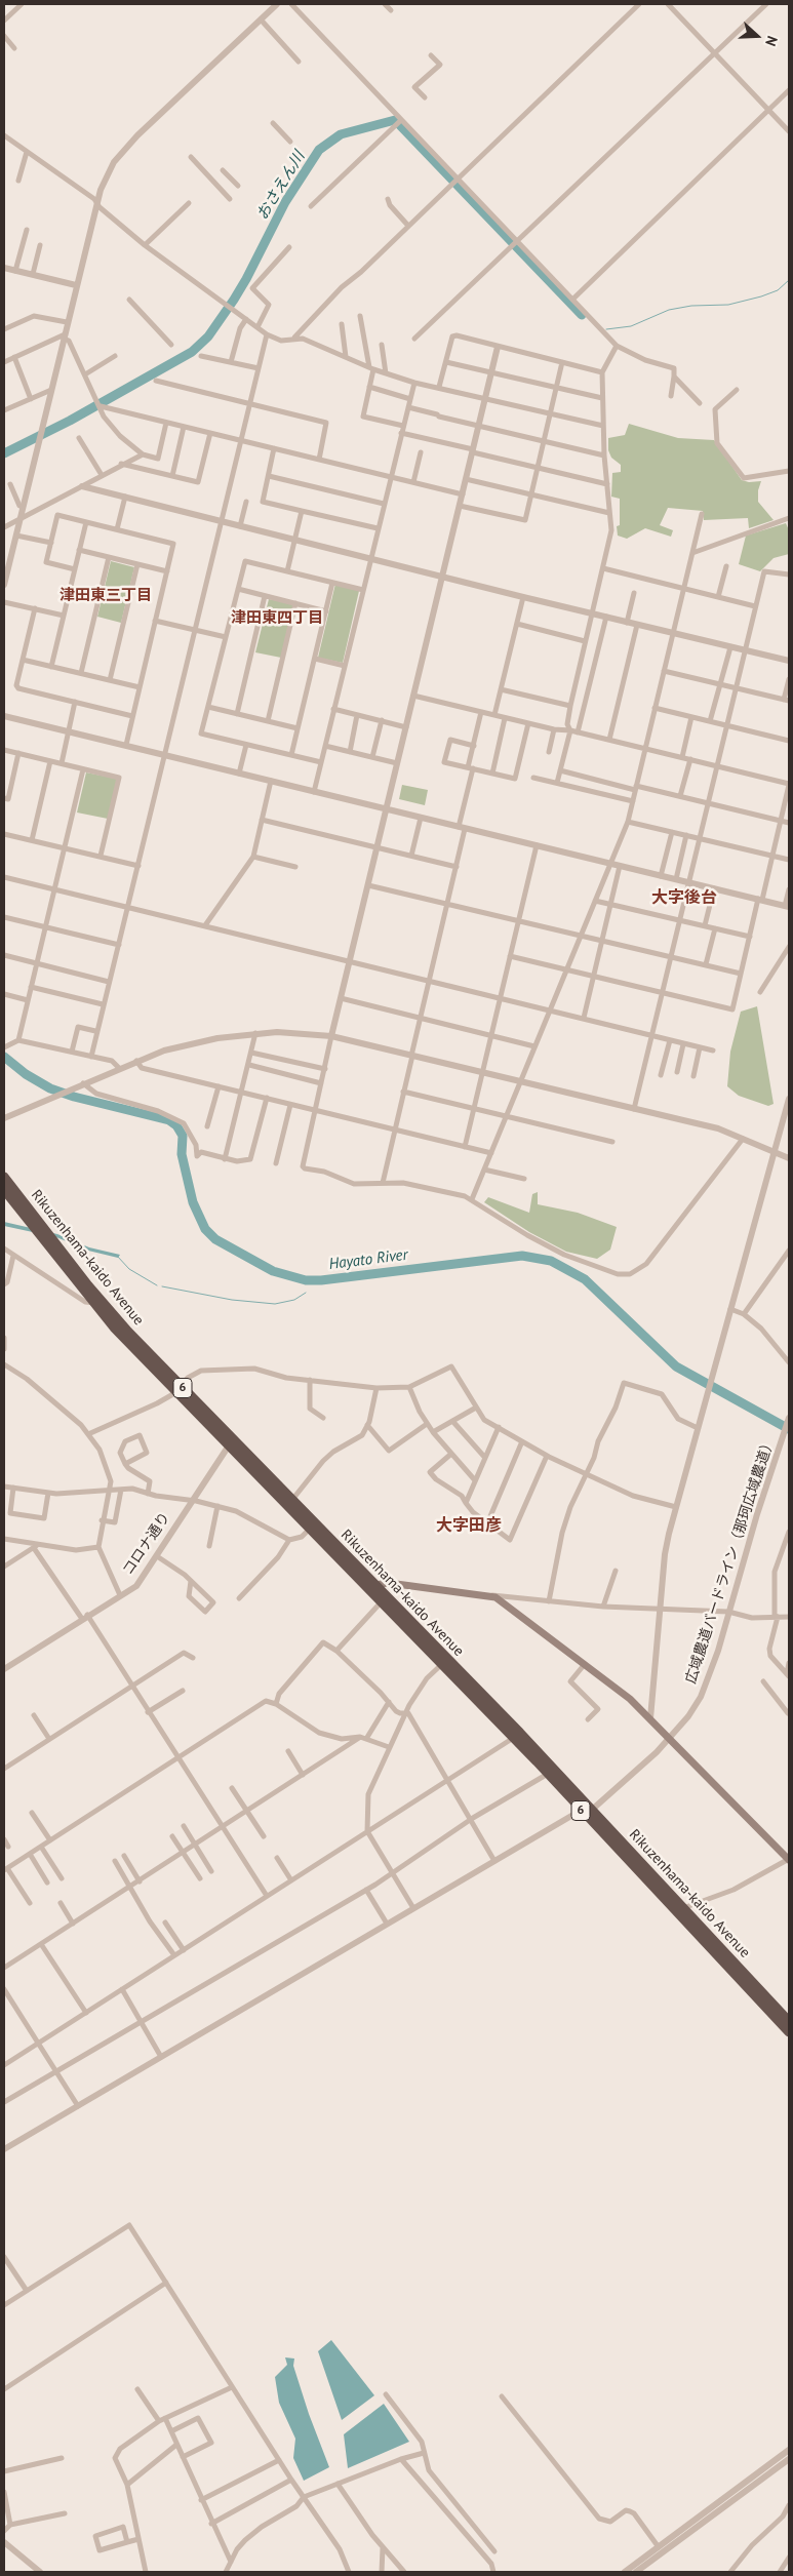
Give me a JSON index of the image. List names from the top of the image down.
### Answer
{
  "streets": {
    "highway": ["Rikuzenhama-kaido Avenue", "6"],
    "street": ["コロナ通り", "広域農道バードライン（那珂広域農道）"]
  },
  "crossings": [
    ["Rikuzenhama-kaido Avenue", "コロナ通り"],
    ["Rikuzenhama-kaido Avenue", "広域農道バードライン（那珂広域農道）"]
  ],
  "districts": [
    "津田東三丁目",
    "津田東四丁目",
    "大字後台",
    "大字田彦"
  ],
  "water": ["おさえん川", "Hayato River"],
  "north": "right"
}
